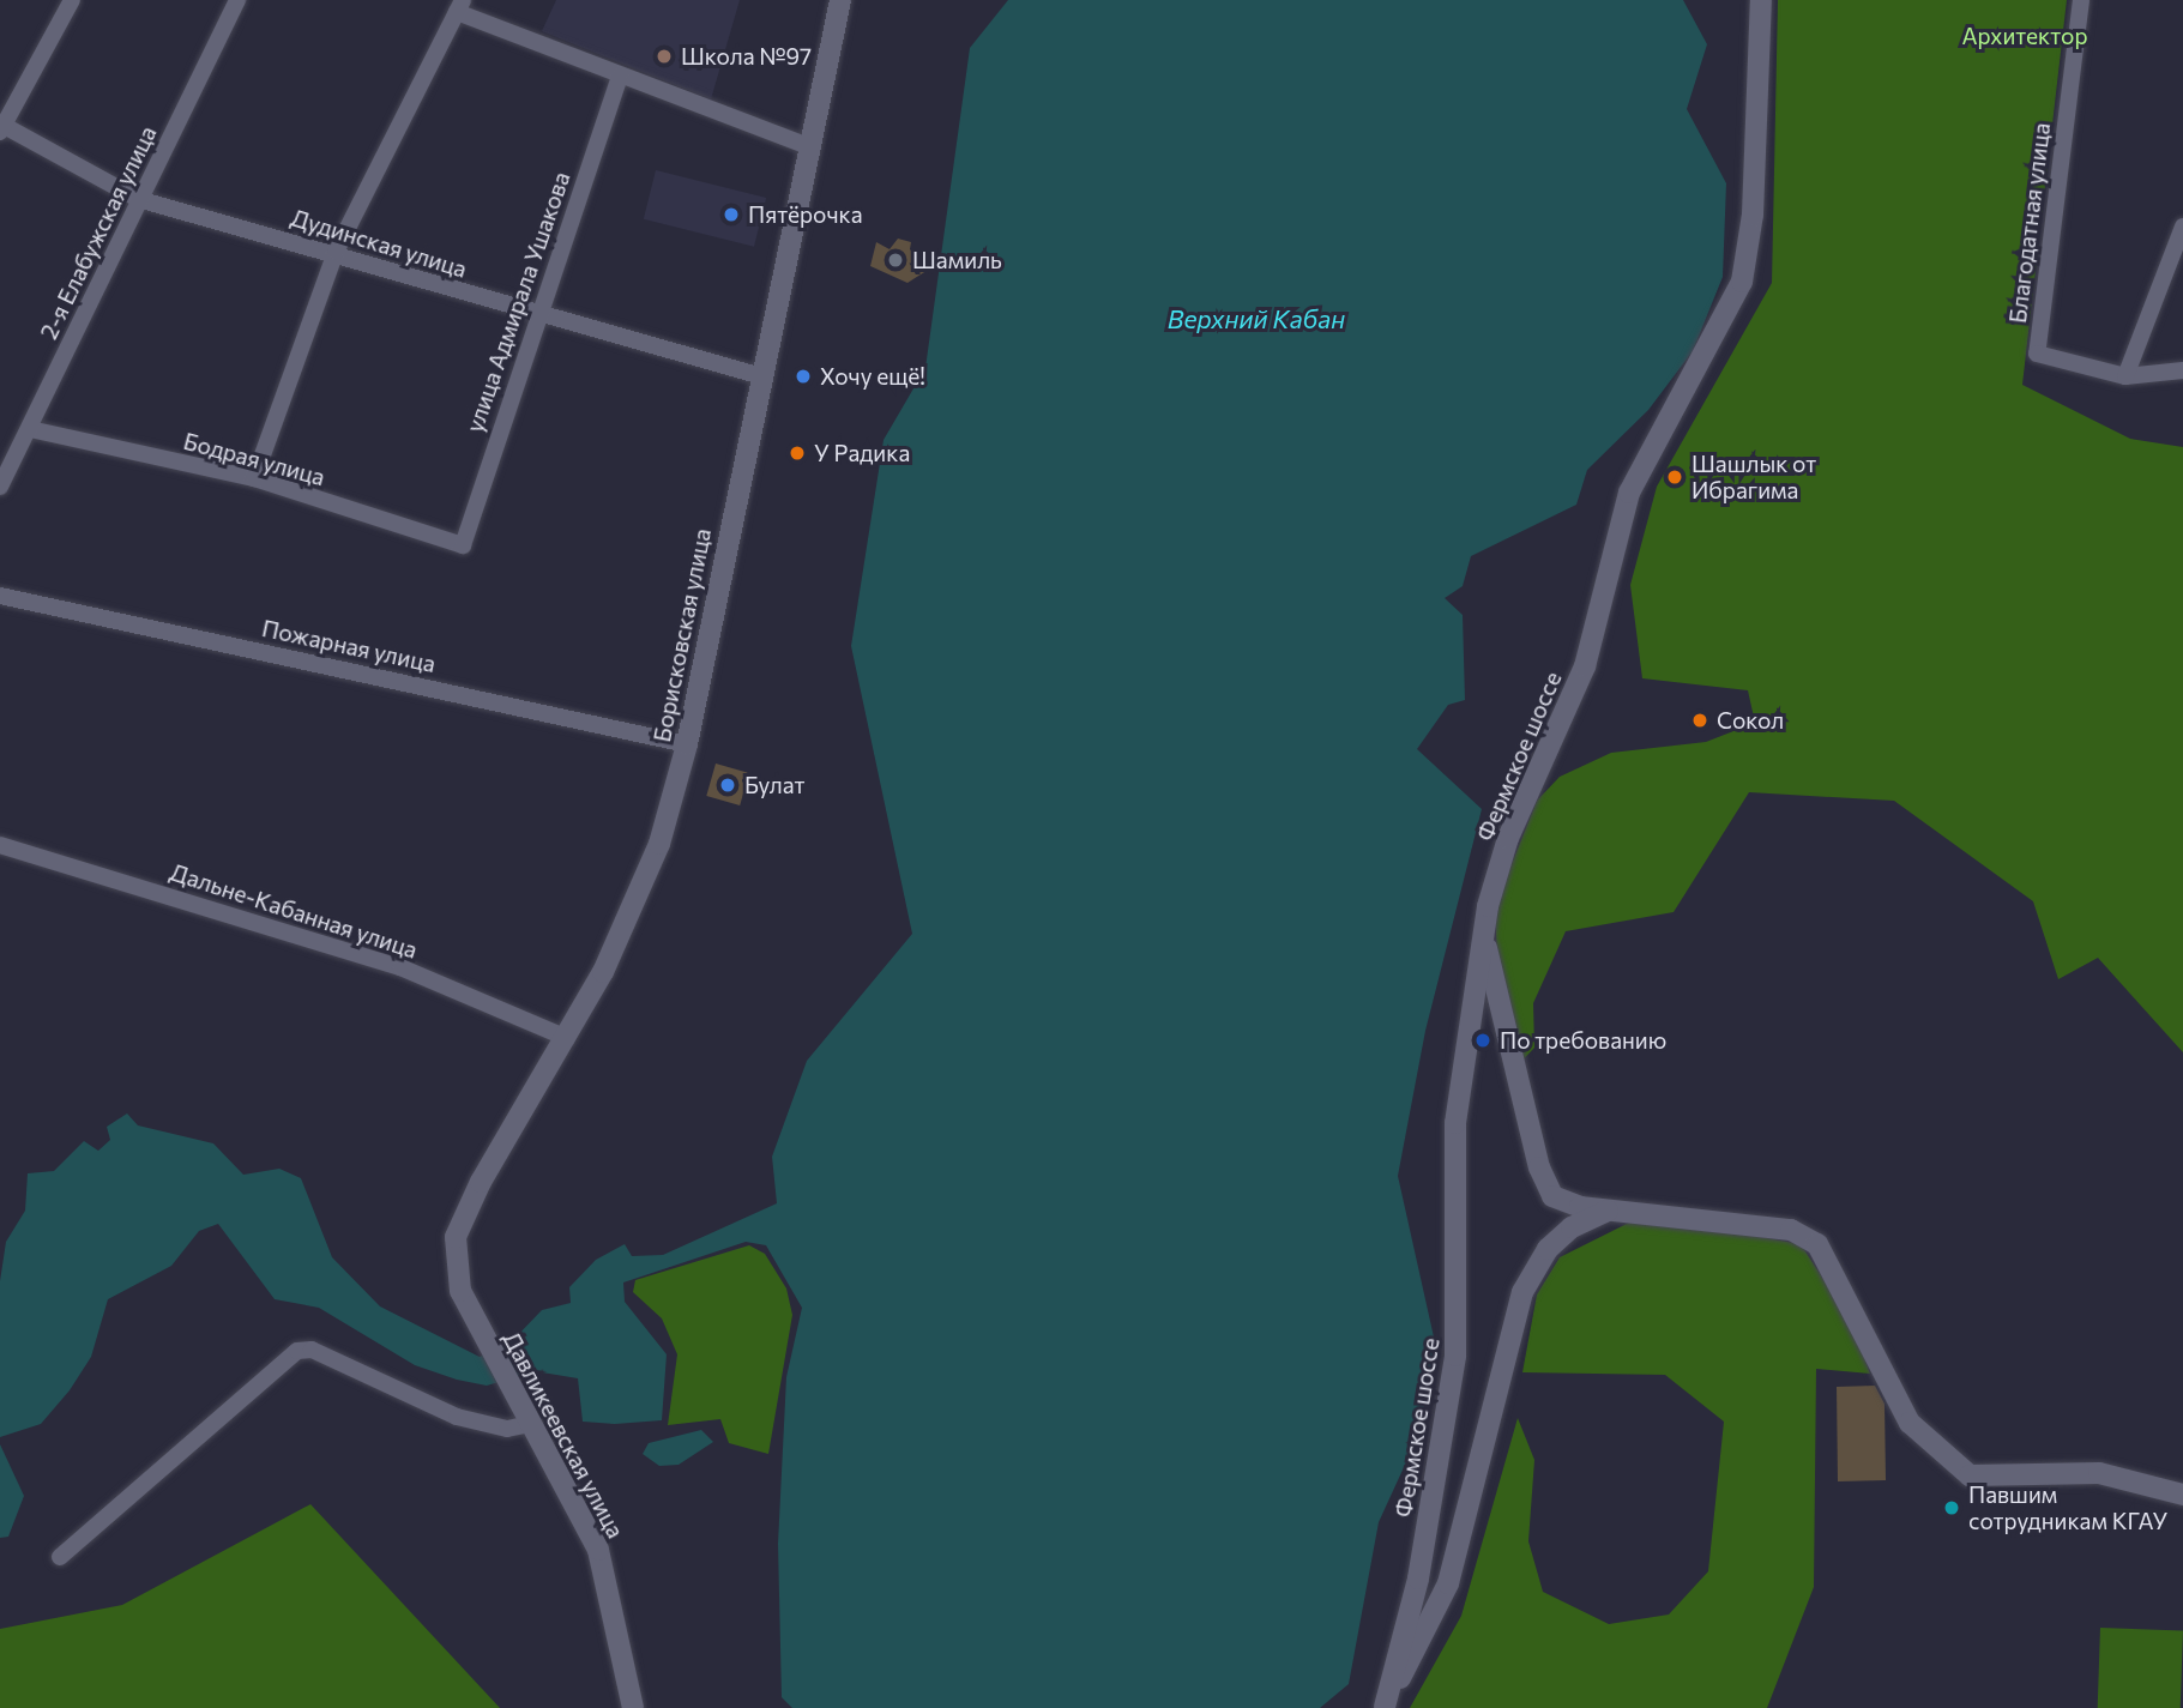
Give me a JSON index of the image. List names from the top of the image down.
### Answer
{
  "streets": {
    "street": [
      "Благодатная улица",
      "2-я Елабужская улица",
      "Дудинская улица",
      "улица Адмирала Ушакова",
      "Бодрая улица",
      "Борисковская улица",
      "Пожарная улица",
      "Фермское шоссе",
      "Дальне-Кабанная улица",
      "Давликеевская улица"
    ]
  },
  "crossings": [
    ["2-я Елабужская улица", "Дудинская улица"],
    ["2-я Елабужская улица", "Бодрая улица"],
    ["Дудинская улица", "улица Адмирала Ушакова"],
    ["Дудинская улица", "Борисковская улица"],
    ["улица Адмирала Ушакова", "Бодрая улица"],
    ["Борисковская улица", "Пожарная улица"],
    ["Борисковская улица", "Дальне-Кабанная улица"],
    ["Борисковская улица", "Давликеевская улица"]
  ],
  "water": ["Верхний Кабан"],
  "parks": ["Архитектор"],
  "places": [
    "Школа №97",
    "Пятёрочка",
    "Шамиль",
    "Хочу ещё!",
    "У Радика",
    "Шашлык от Ибрагима",
    "Сокол",
    "Булат",
    "По требованию",
    "Павшим сотрудникам КГАУ"
  ]
}
